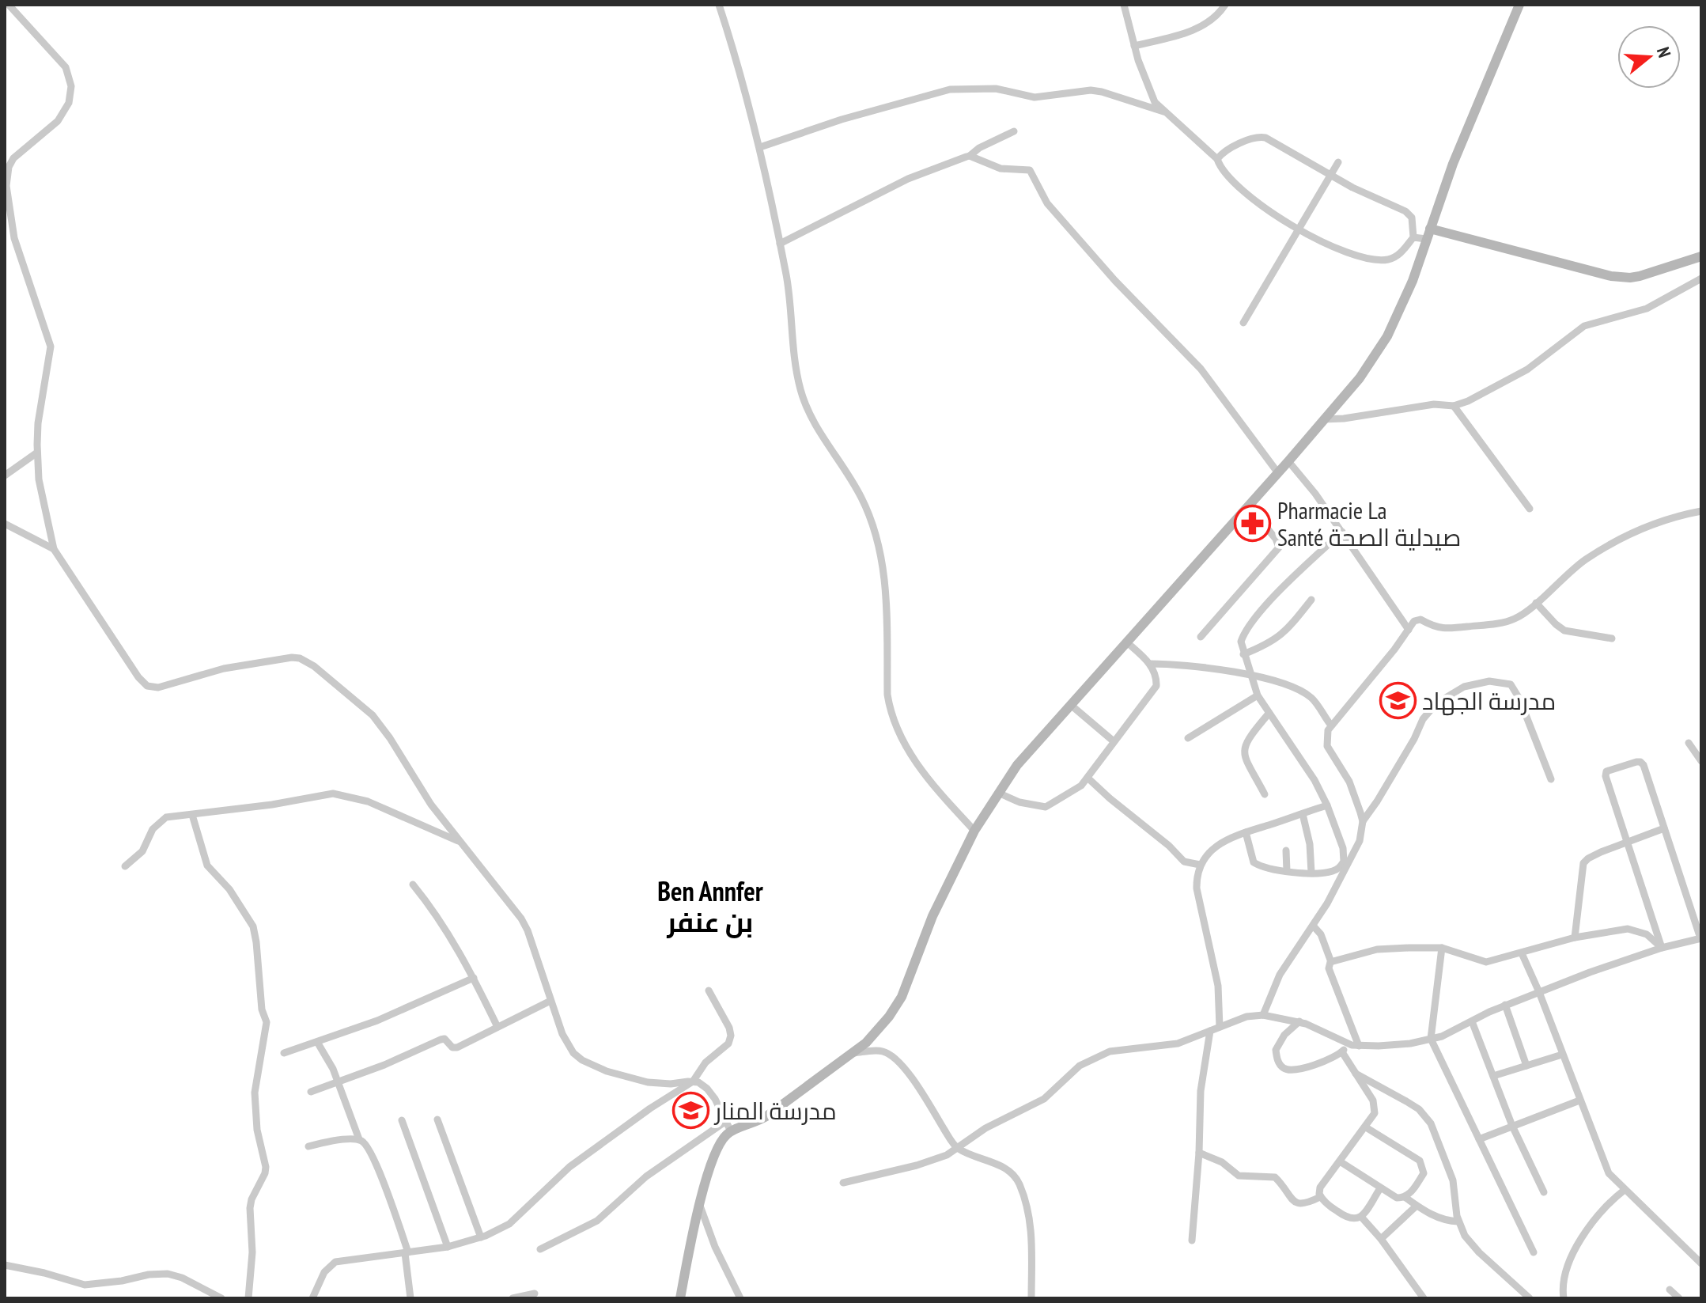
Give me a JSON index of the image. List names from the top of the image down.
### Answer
{
  "districts": ["Ben Annfer بن عنفر"],
  "places": {
    "pharmacy": ["Pharmacie La Santé صيدلية الصحة"],
    "school or university": ["مدرسة الجهاد", "مدرسة المنار"]
  },
  "north": "right"
}
